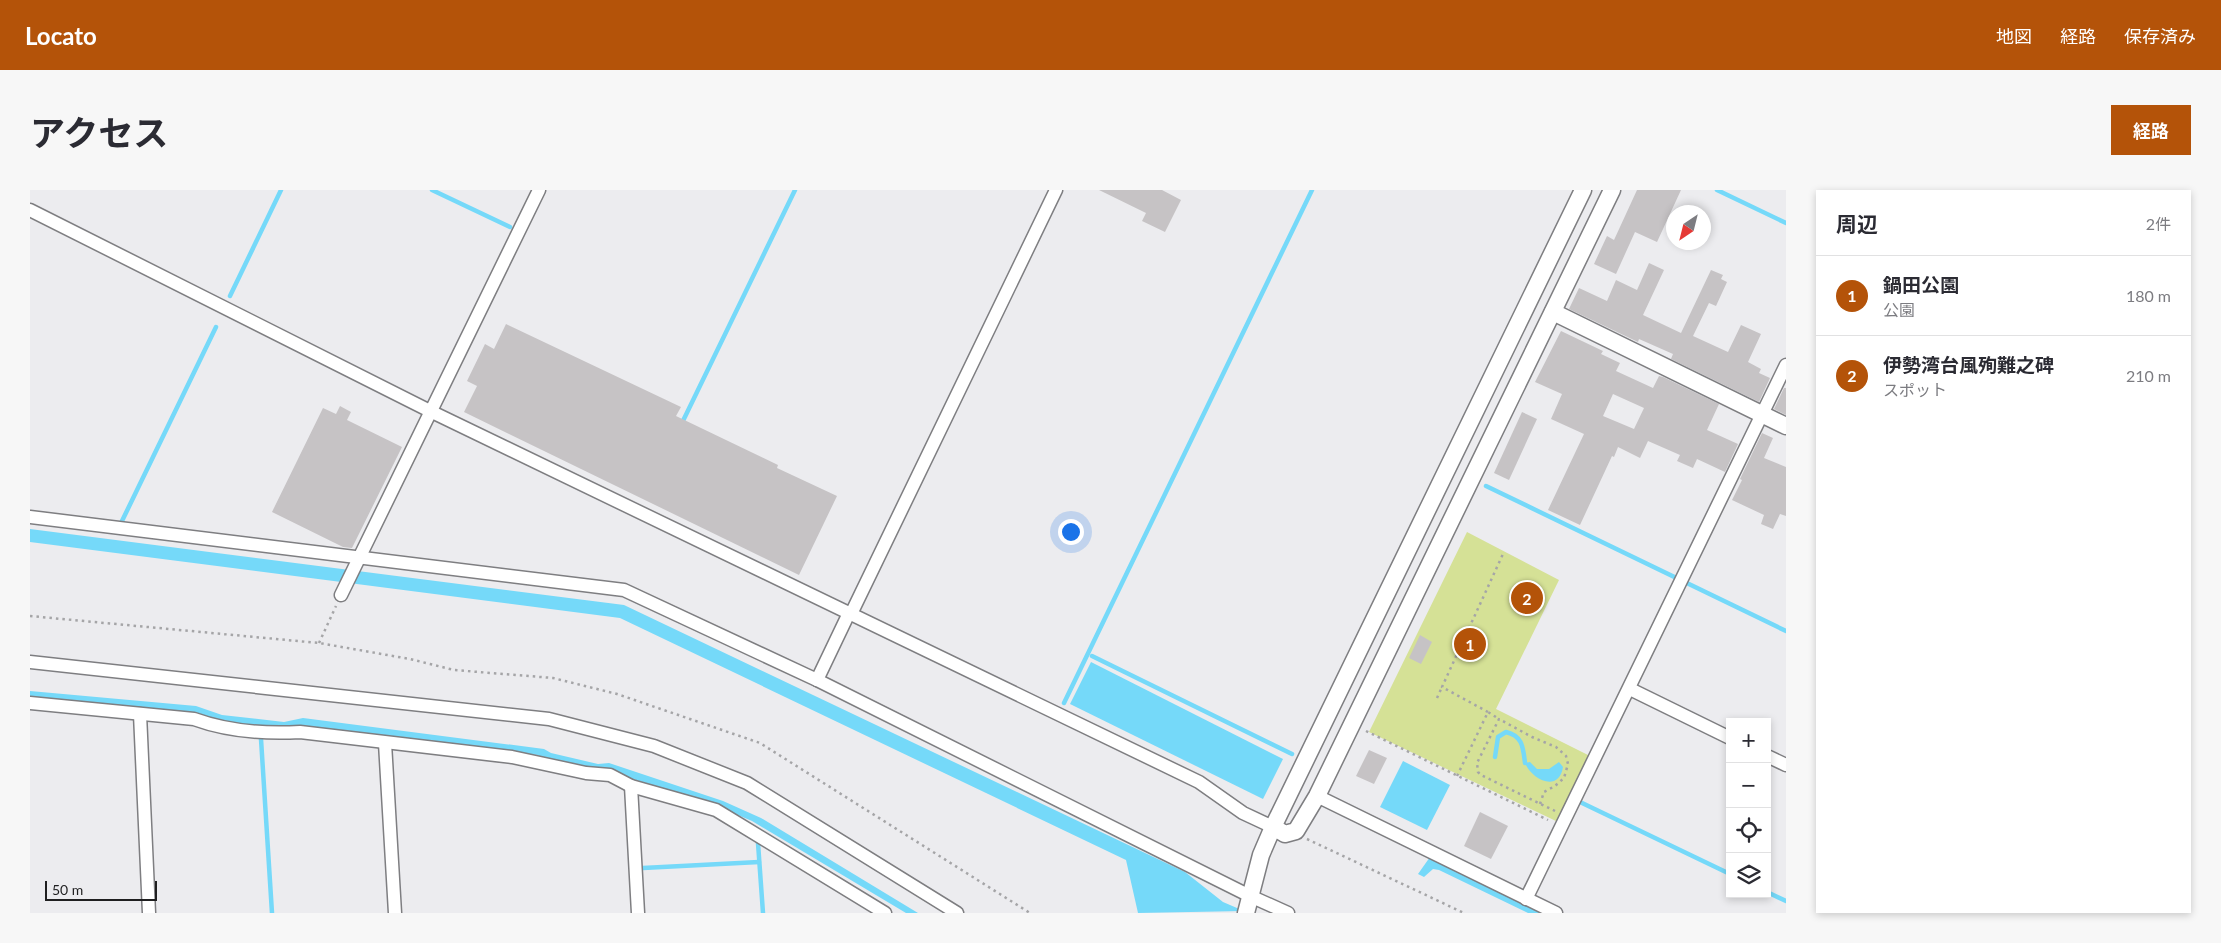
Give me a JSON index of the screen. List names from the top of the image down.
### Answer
{
  "scale_bar": "50 m",
  "north": "bottom left",
  "page": {
    "header": "Locato",
    "nav": ["地図", "経路", "保存済み"],
    "title": "アクセス",
    "buttons": "経路",
    "heading": ["周辺", "2件"],
    "list": [
      {
        "mark": "1",
        "name": "鍋田公園",
        "note": "公園",
        "value": "180 m"
      },
      {
        "mark": "2",
        "name": "伊勢湾台風殉難之碑",
        "note": "スポット",
        "value": "210 m"
      }
    ],
    "pins": ["2", "1"],
    "map_buttons": ["+", "−"],
    "scale": "50 m"
  }
}
